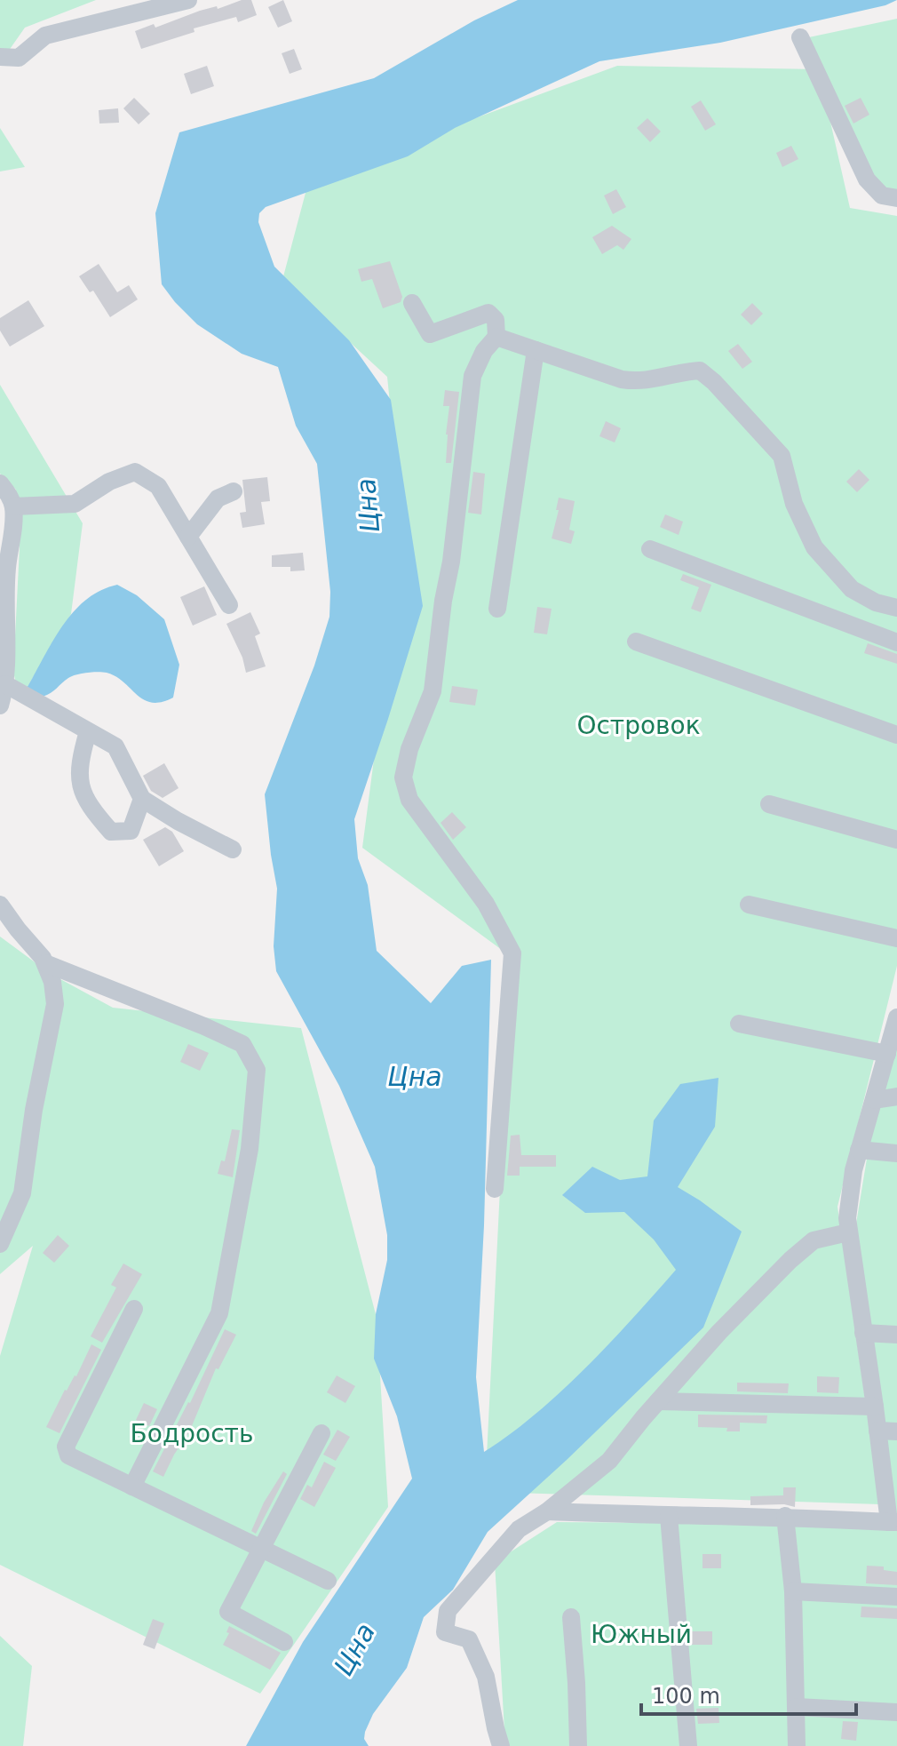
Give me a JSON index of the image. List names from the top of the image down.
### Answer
{
  "water": ["Цна"],
  "parks": ["Островок", "Бодрость", "Южный"],
  "scale_bar": "100 m"
}
